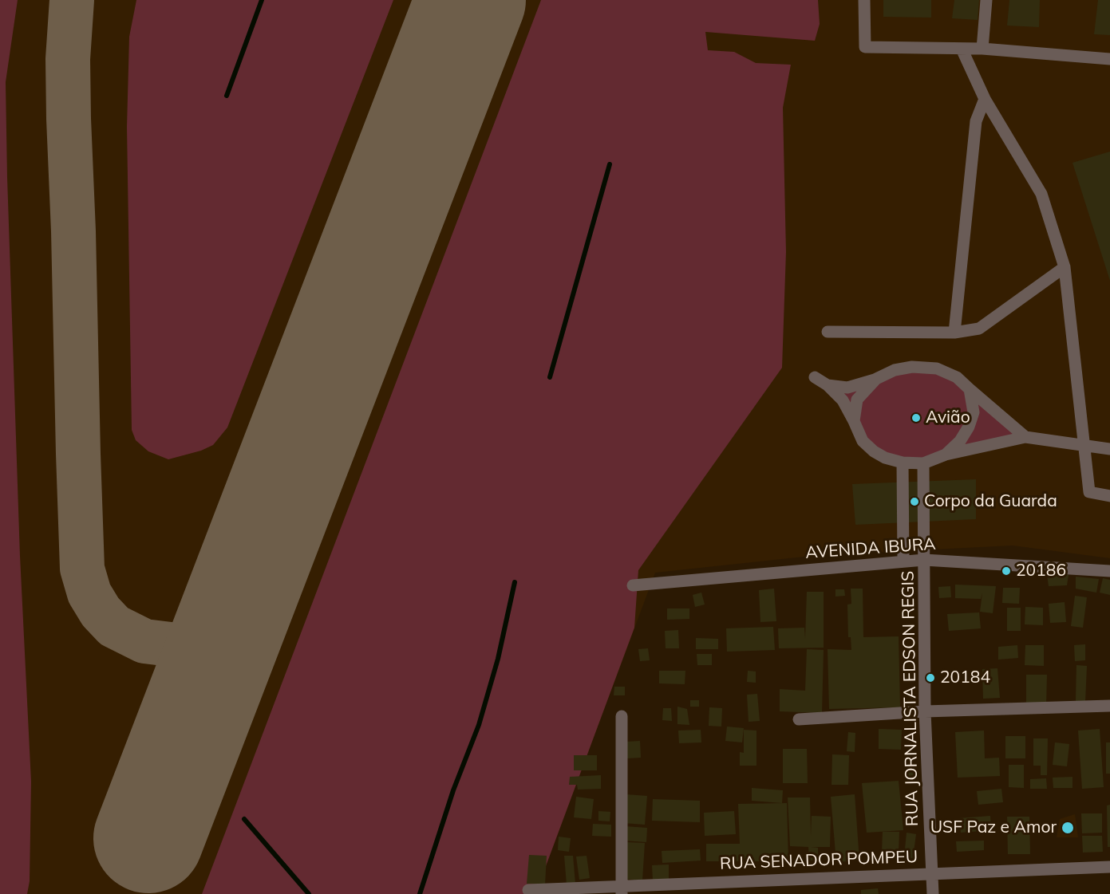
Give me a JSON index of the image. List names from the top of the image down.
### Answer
{
  "streets": {
    "street": ["AVENIDA IBURA", "RUA JORNALISTA EDSON REGIS", "RUA SENADOR POMPEU"]
  },
  "crossings": [
    ["AVENIDA IBURA", "RUA JORNALISTA EDSON REGIS"],
    ["RUA JORNALISTA EDSON REGIS", "RUA SENADOR POMPEU"]
  ],
  "places": [
    "Avião",
    "Corpo da Guarda",
    "20186",
    "20184",
    "USF Paz e Amor"
  ]
}
